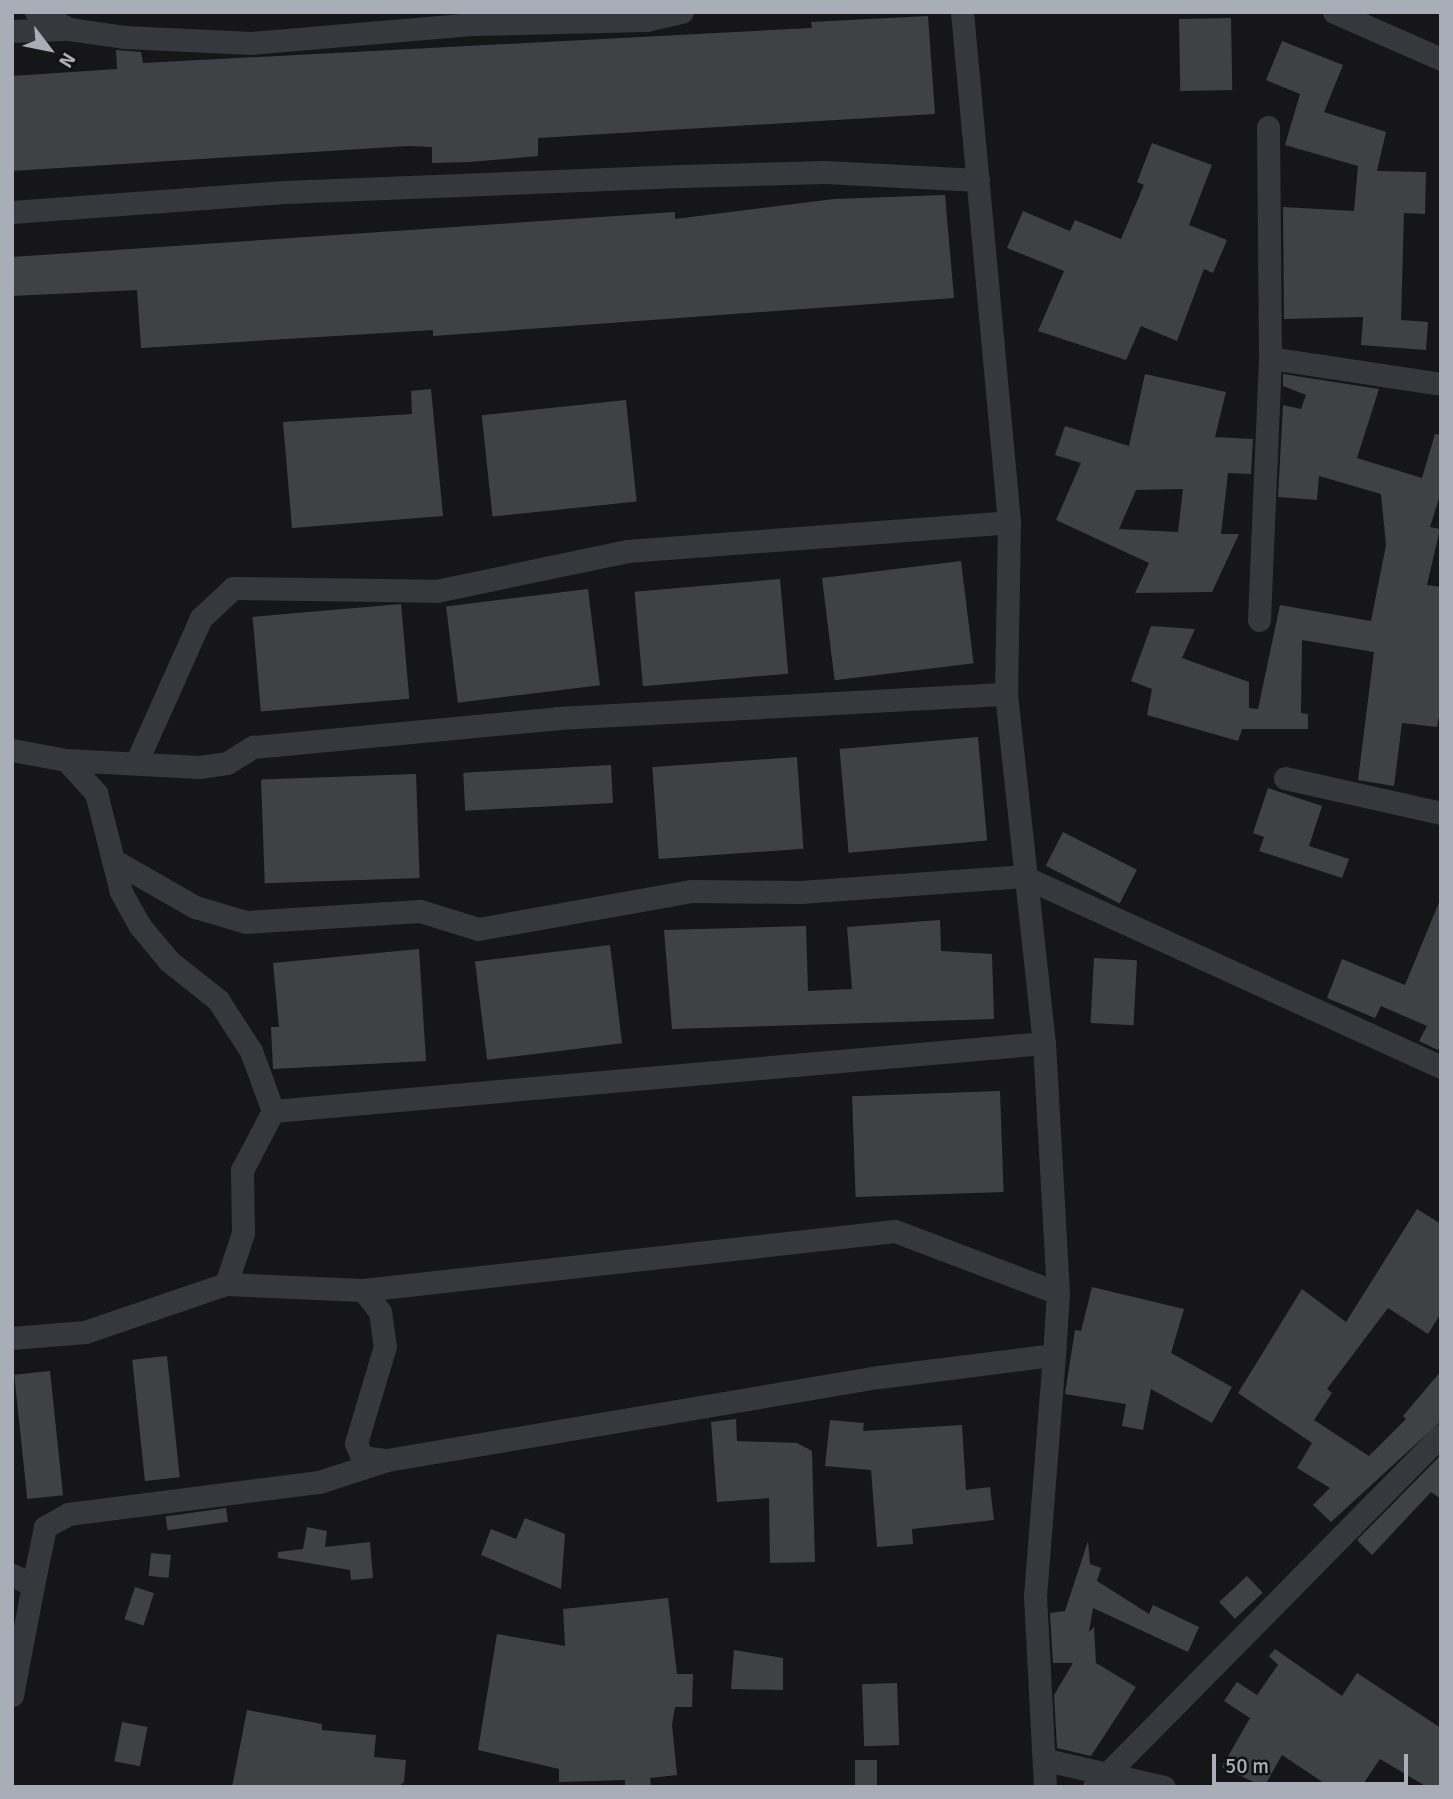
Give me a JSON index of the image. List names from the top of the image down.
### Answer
{
  "scale_bar": "50 m",
  "north": "bottom right"
}
